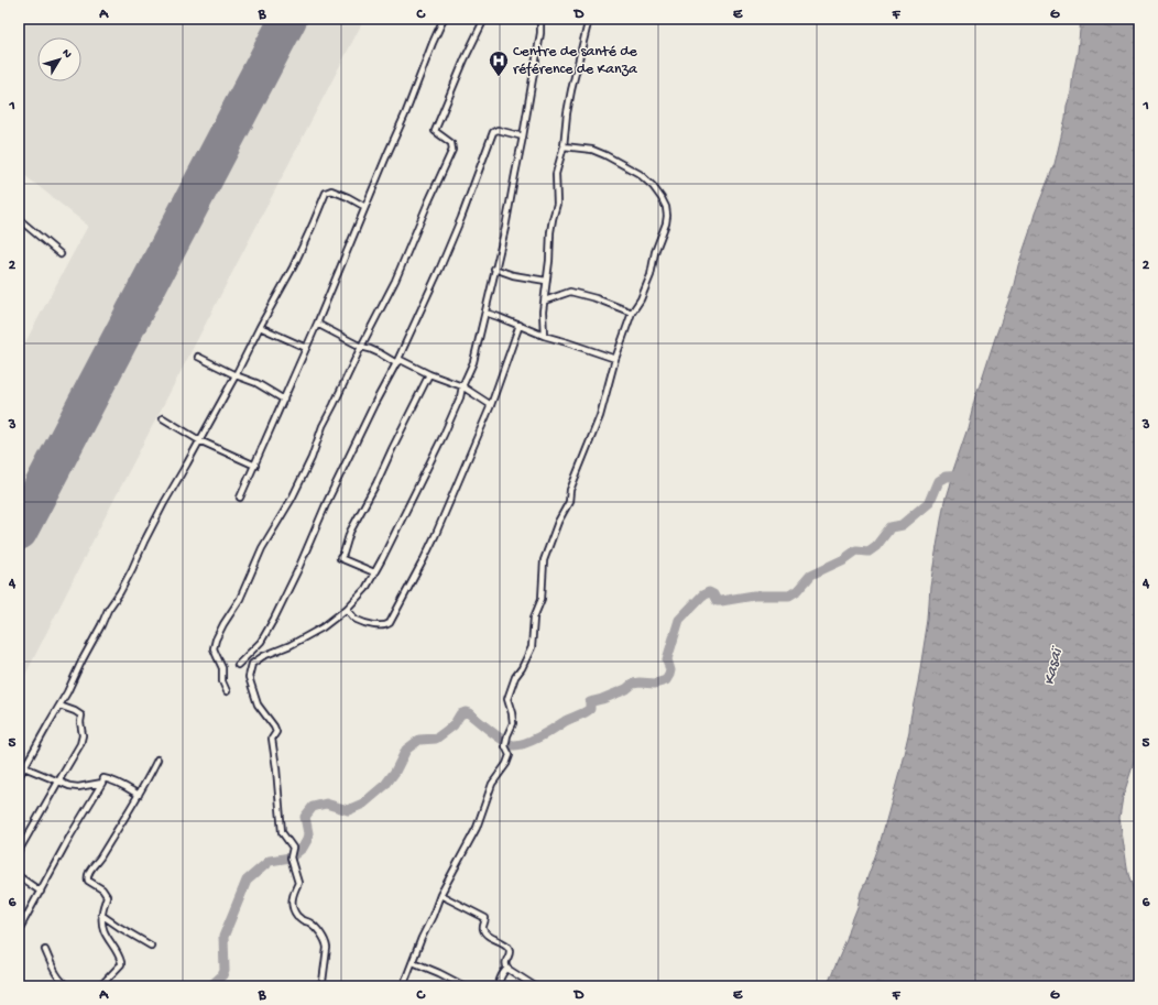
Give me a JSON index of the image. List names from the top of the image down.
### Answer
{
  "water": ["Kasaï"],
  "places": {
    "hospital": ["Centre de santé de référence de Kanza"]
  },
  "north": "top right",
  "grid": {
    "columns": [
      "A",
      "B",
      "C",
      "D",
      "E",
      "F",
      "G"
    ],
    "rows": [
      "1",
      "2",
      "3",
      "4",
      "5",
      "6"
    ]
  }
}
